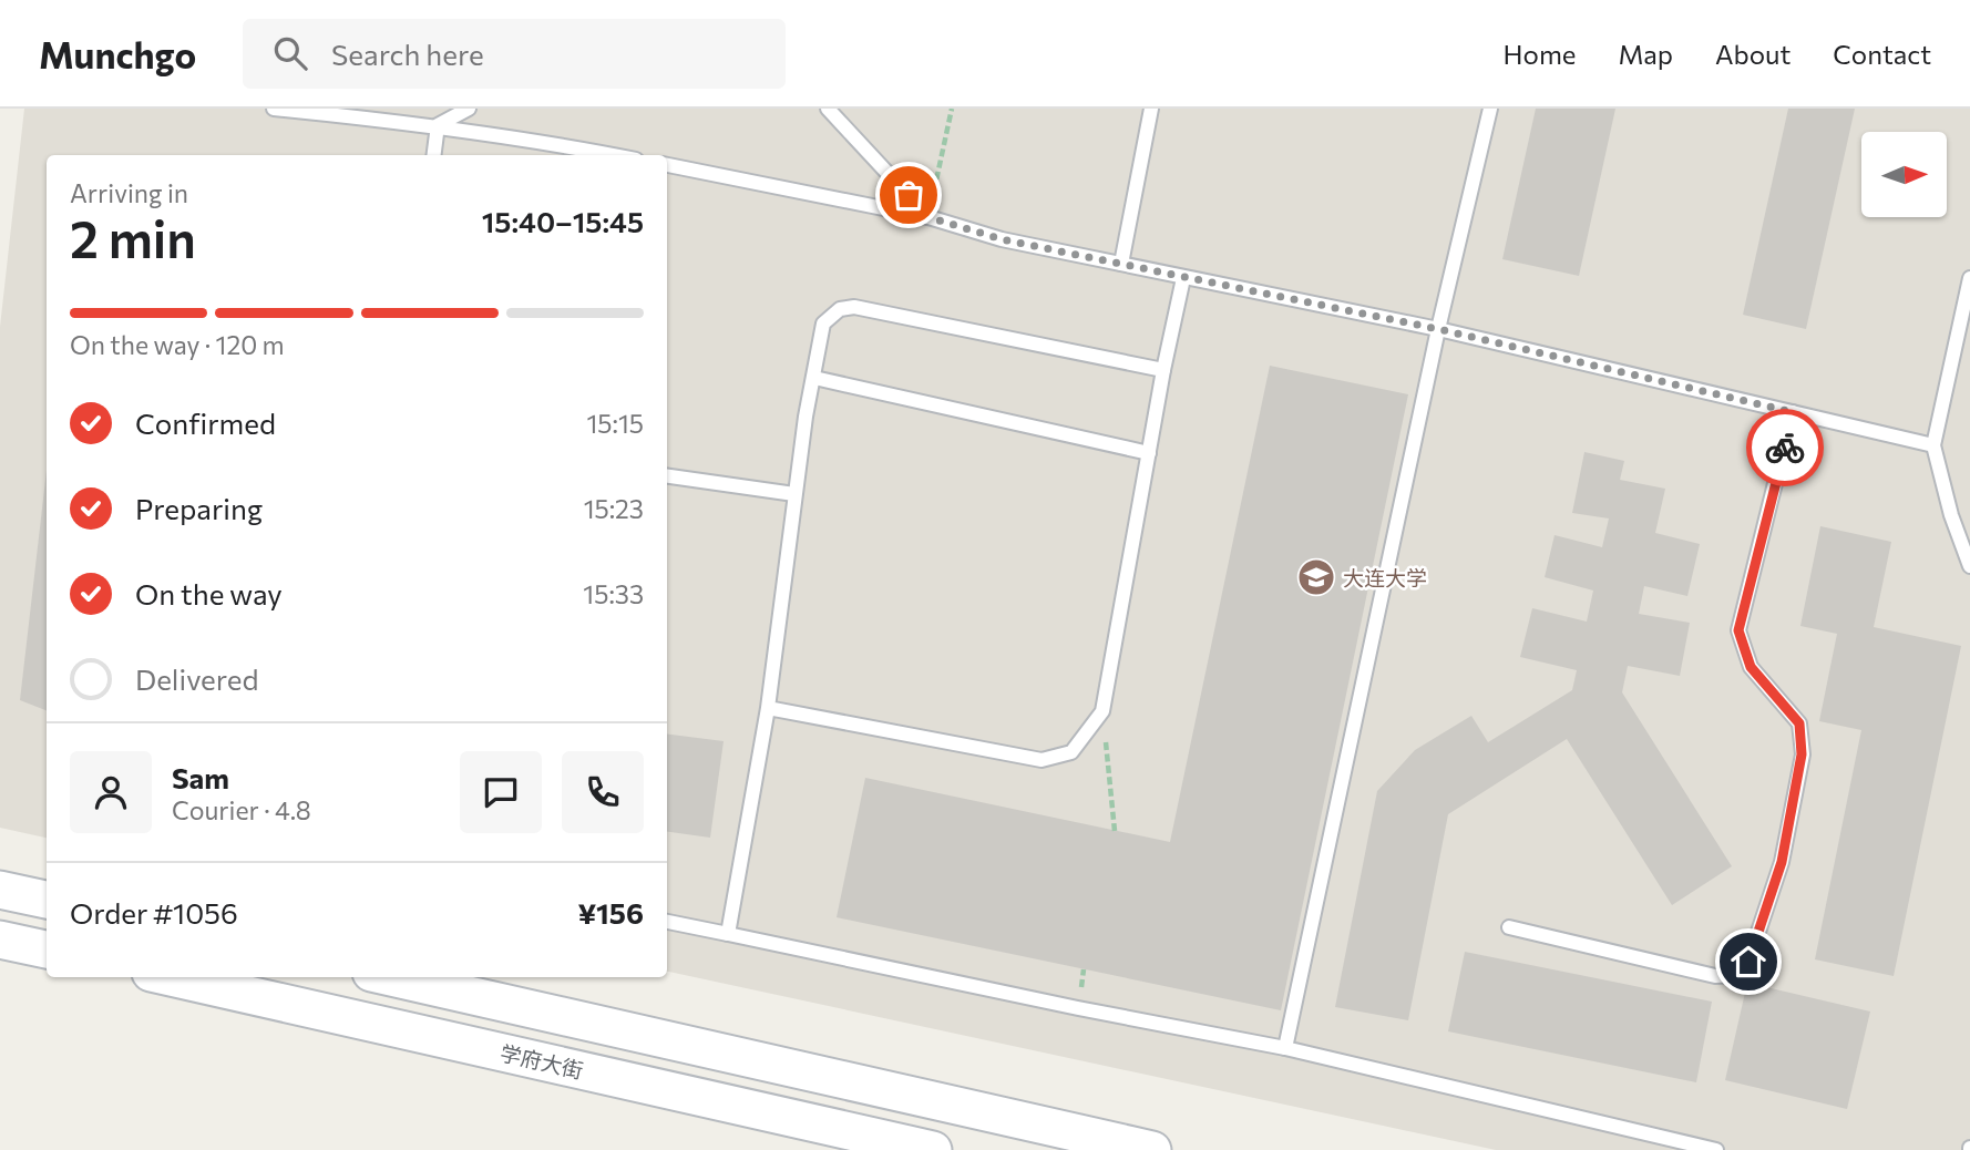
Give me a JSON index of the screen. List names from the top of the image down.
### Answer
{
  "streets": {
    "main road": ["学府大街"]
  },
  "places": {
    "school or university": ["大连大学"]
  },
  "north": "right",
  "page": {
    "header": "Munchgo",
    "search": "Search here",
    "nav": [
      "Home",
      "Map",
      "About",
      "Contact"
    ],
    "heading": ["2 min", "Arriving in", "15:40–15:45"],
    "panel": [
      "Sam",
      "Courier · 4.8",
      "Order #1056",
      "¥156"
    ],
    "bar": "On the way · 120 m",
    "list": [
      ["Confirmed", "15:15"],
      ["Preparing", "15:23"],
      ["On the way", "15:33"],
      "Delivered"
    ]
  }
}
